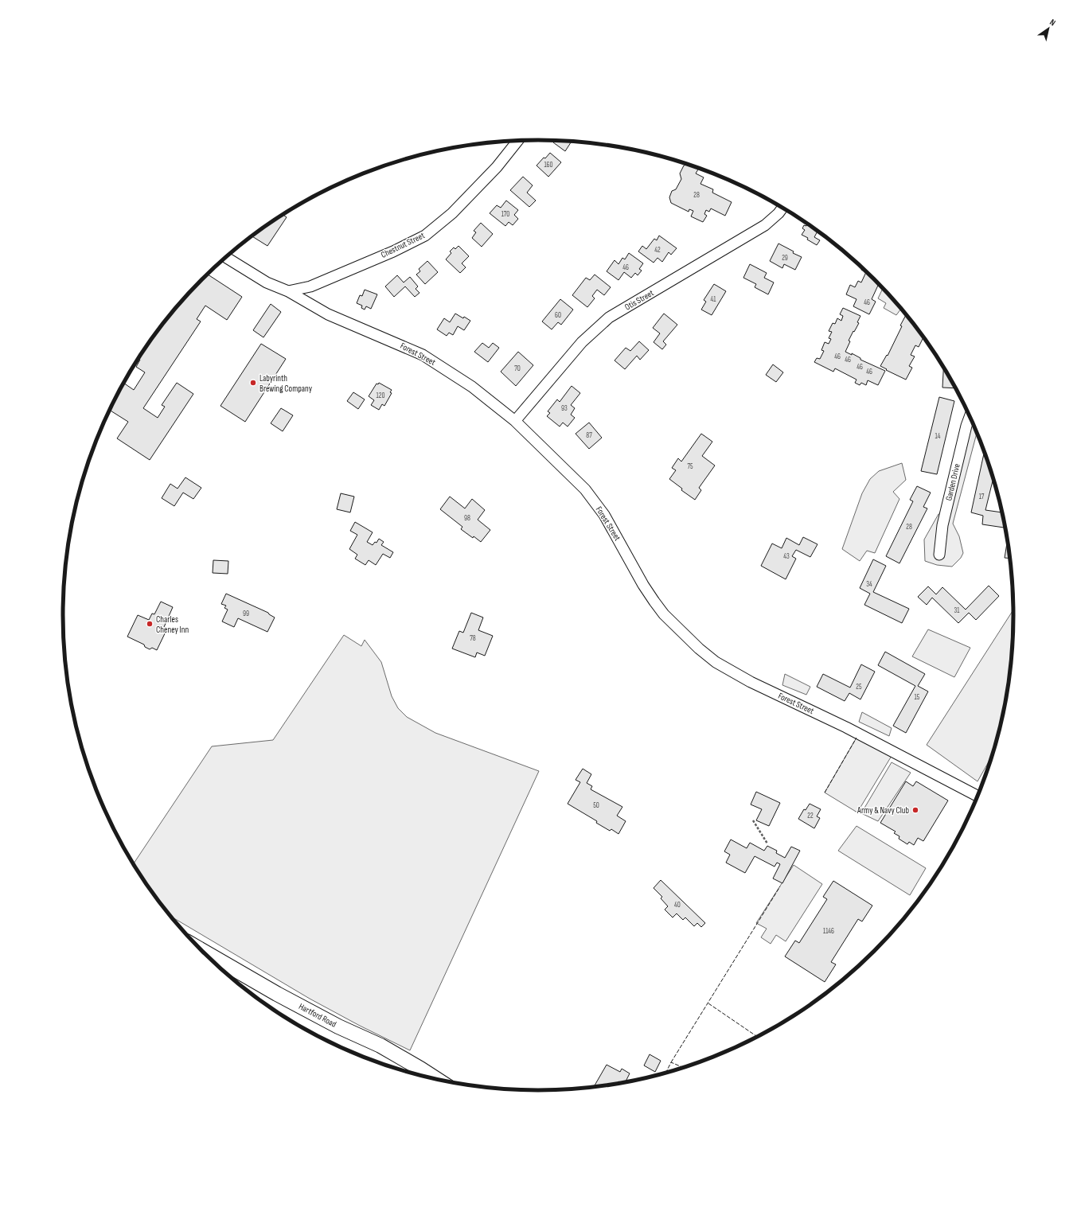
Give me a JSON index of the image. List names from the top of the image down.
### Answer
{
  "streets": {
    "main road": ["Hartford Road"],
    "street": [
      "Chestnut Street",
      "Otis Street",
      "Forest Street",
      "Garden Drive"
    ]
  },
  "crossings": [
    ["Chestnut Street", "Forest Street"],
    ["Otis Street", "Forest Street"]
  ],
  "places": ["Labyrinth Brewing Company", "Charles Cheney Inn", "Army & Navy Club"],
  "house_numbers": [
    "160",
    "28",
    "170",
    "42",
    "29",
    "46",
    "41",
    "46",
    "60",
    "46",
    "46",
    "46",
    "70",
    "46",
    "120",
    "93",
    "87",
    "14",
    "75",
    "17",
    "98",
    "28",
    "43",
    "34",
    "31",
    "99",
    "78",
    "25",
    "15",
    "50",
    "22",
    "40",
    "1146"
  ],
  "north": "top right"
}
